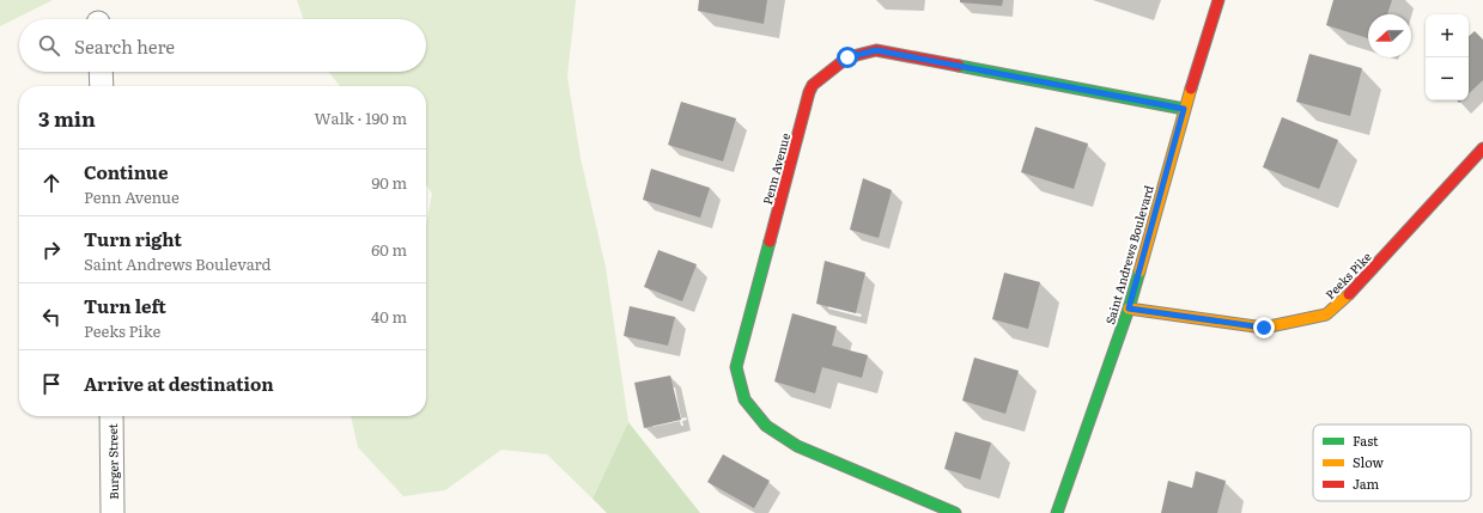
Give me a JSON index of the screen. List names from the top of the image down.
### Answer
{
  "streets": {
    "street": [
      "Penn Avenue",
      "Saint Andrews Boulevard",
      "Peeks Pike",
      "Burger Street"
    ]
  },
  "crossings": [
    ["Penn Avenue", "Saint Andrews Boulevard"],
    ["Saint Andrews Boulevard", "Peeks Pike"]
  ],
  "legend": ["Fast", "Slow", "Jam"],
  "north": "left",
  "page": {
    "map_buttons": ["+", "−"],
    "search": "Search here",
    "heading": ["3 min", "Walk · 190 m"],
    "list": [
      ["Continue", "Penn Avenue", "90 m"],
      ["Turn right", "Saint Andrews Boulevard", "60 m"],
      ["Turn left", "Peeks Pike", "40 m"],
      "Arrive at destination"
    ]
  }
}
